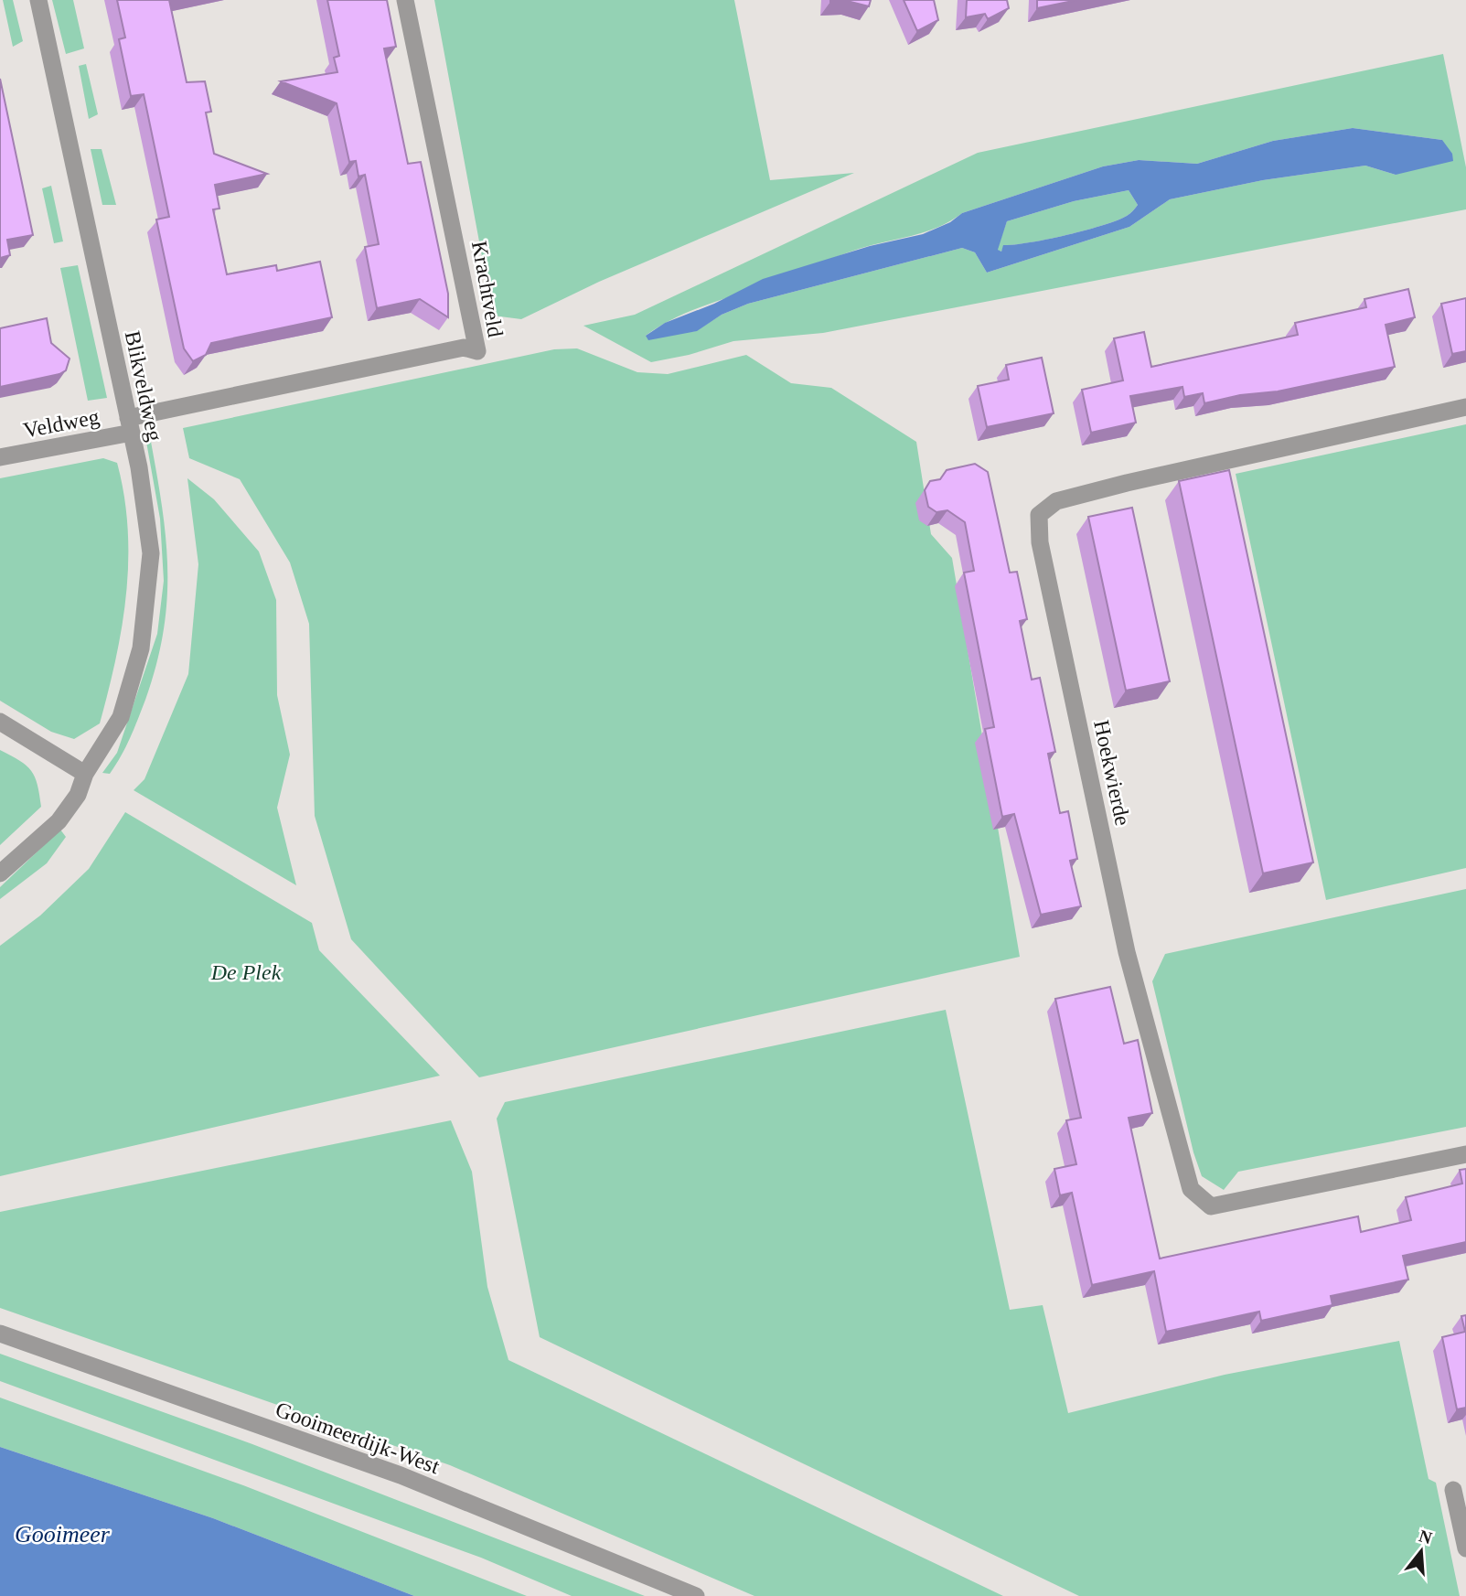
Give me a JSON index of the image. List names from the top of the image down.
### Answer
{
  "streets": {
    "street": [
      "Krachtveld",
      "Blikveldweg",
      "Veldweg",
      "Hoekwierde",
      "Gooimeerdijk-West"
    ]
  },
  "crossings": [
    ["Krachtveld", "Blikveldweg"],
    ["Krachtveld", "Veldweg"],
    ["Blikveldweg", "Veldweg"]
  ],
  "water": ["Gooimeer"],
  "parks": ["De Plek"],
  "north": "top"
}
